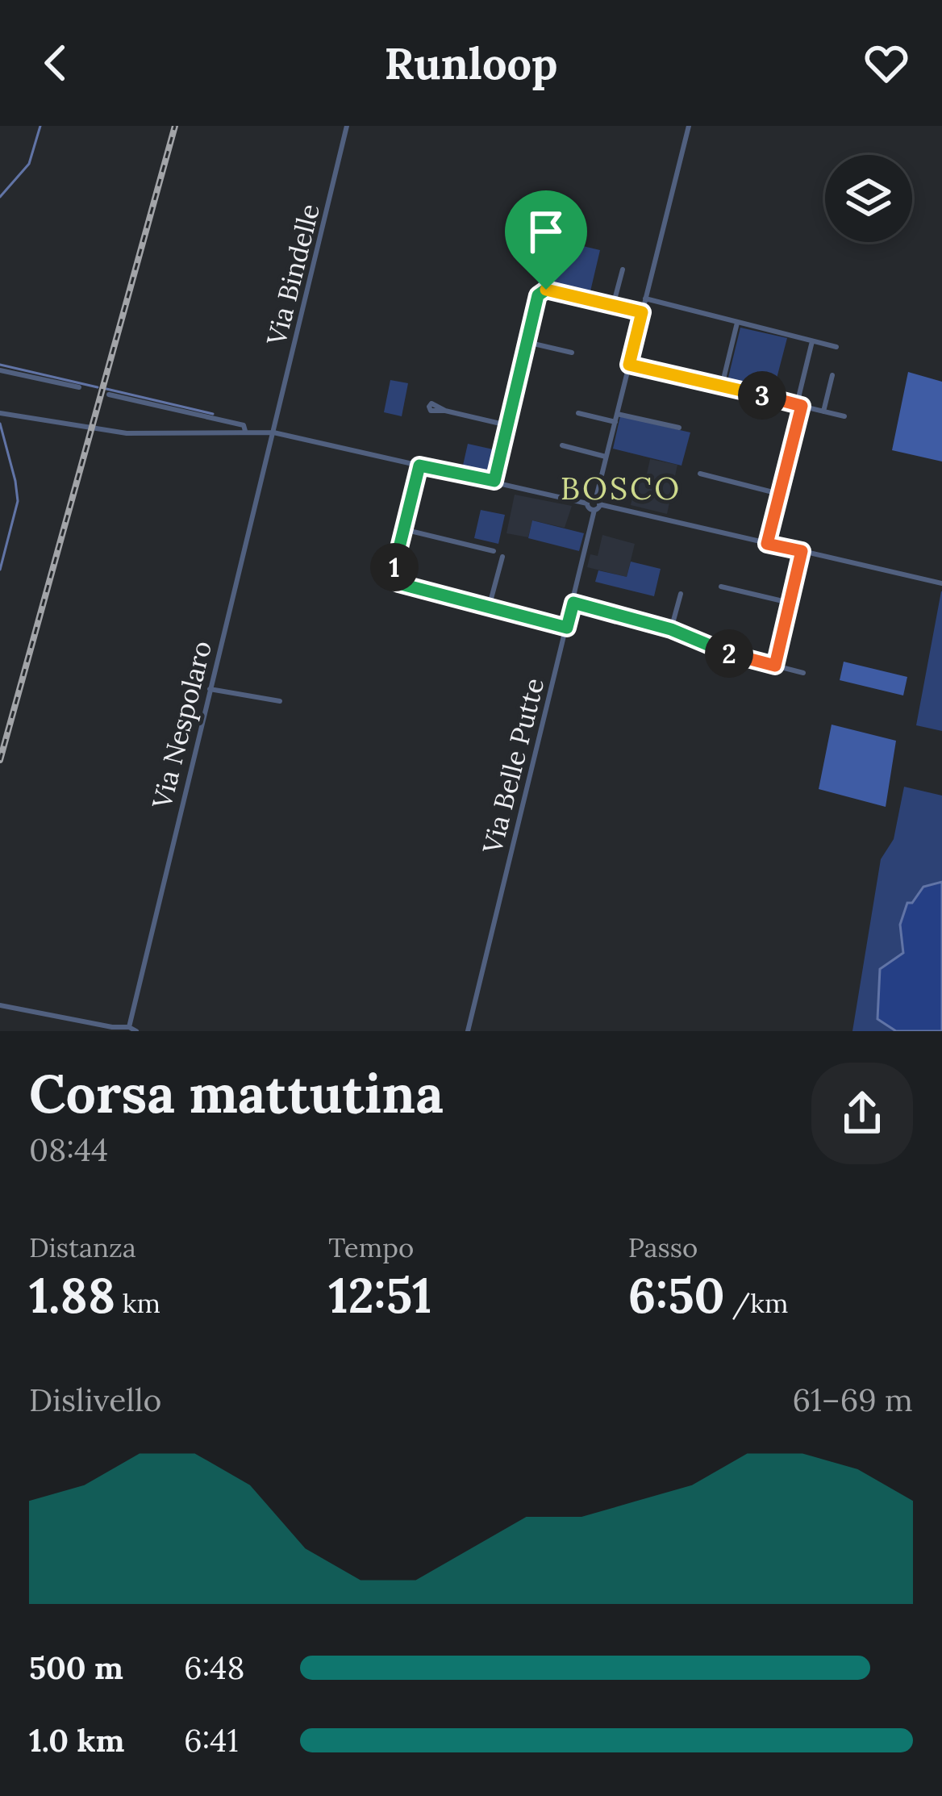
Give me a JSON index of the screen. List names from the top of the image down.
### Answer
{
  "streets": {
    "street": ["Via Bindelle", "Via Nespolaro", "Via Belle Putte"]
  },
  "crossings": [
    ["Via Bindelle", "Via Nespolaro"]
  ],
  "districts": ["BOSCO"],
  "page": {
    "header": "Runloop",
    "pins": ["3", "1", "2"],
    "heading": ["Corsa mattutina", "08:44"],
    "stats": [
      ["Distanza", "1.88 km"],
      ["Tempo", "12:51"],
      ["Passo", "6:50 /km"]
    ],
    "chart": ["Dislivello", "61–69 m"],
    "list": [
      {
        "name": "500 m",
        "note": "6:48"
      },
      {
        "name": "1.0 km",
        "note": "6:41"
      }
    ]
  }
}
